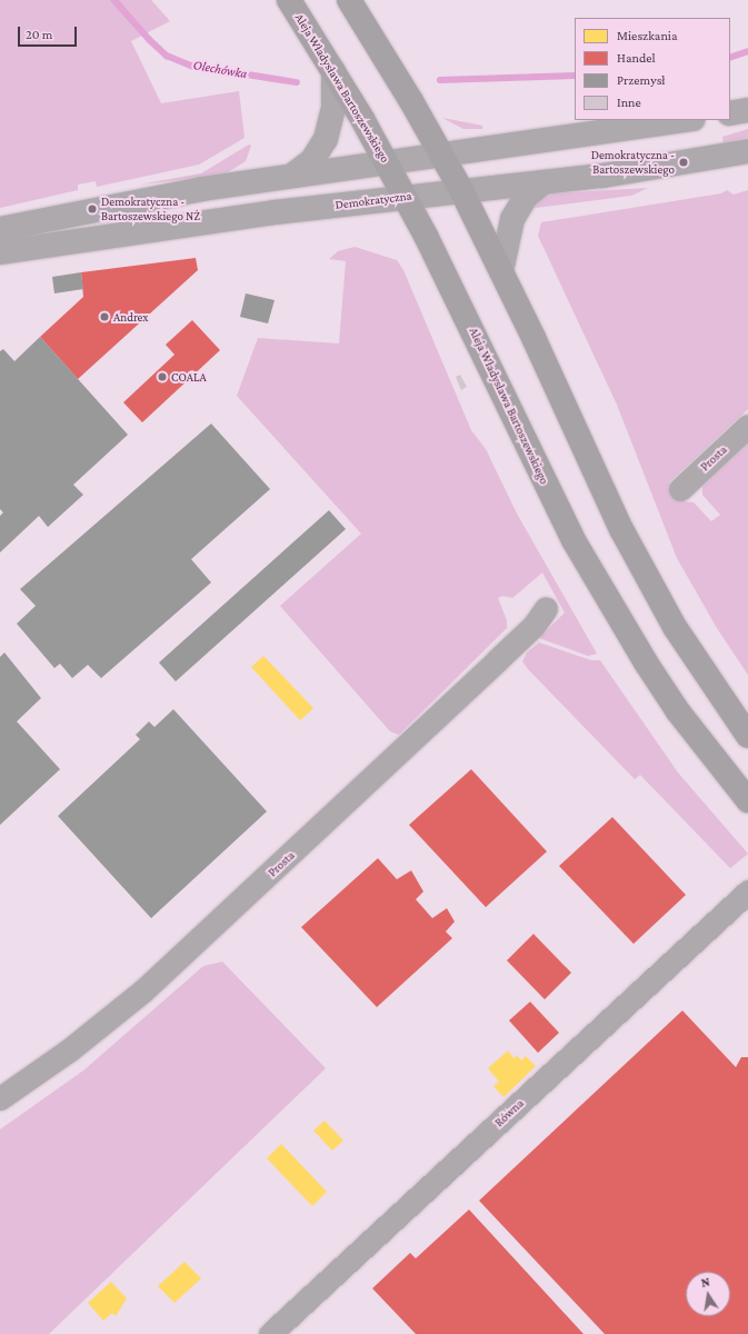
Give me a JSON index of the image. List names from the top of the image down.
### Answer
{
  "streets": {
    "main road": ["Aleja Władysława Bartoszewskiego"],
    "street": ["Demokratyczna", "Prosta", "Równa"]
  },
  "crossings": [
    ["Aleja Władysława Bartoszewskiego", "Demokratyczna"]
  ],
  "water": ["Olechówka"],
  "places": [
    "Demokratyczna - Bartoszewskiego",
    "Demokratyczna - Bartoszewskiego NŻ",
    "Andrex",
    "COALA"
  ],
  "legend": [
    "Mieszkania",
    "Handel",
    "Przemysł",
    "Inne"
  ],
  "scale_bar": "20 m",
  "north": "top"
}
